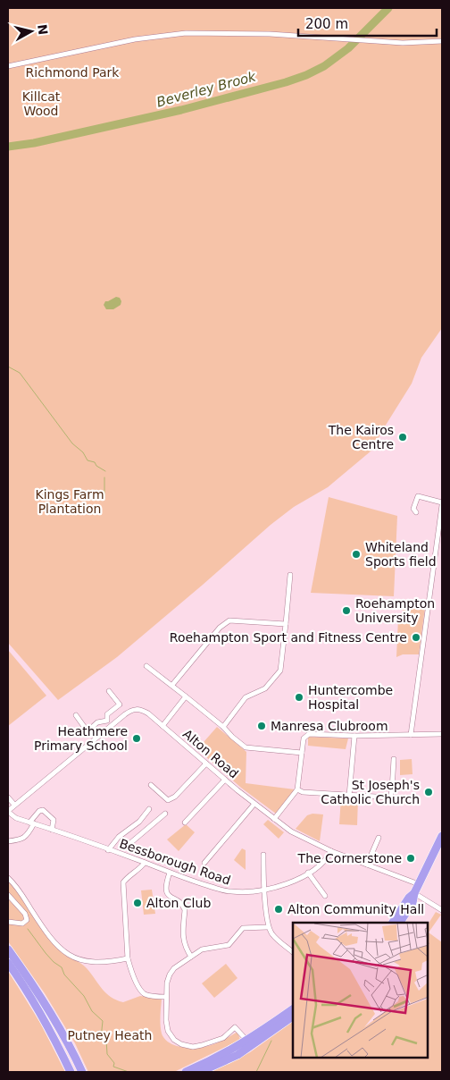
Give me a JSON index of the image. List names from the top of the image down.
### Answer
{
  "streets": {
    "street": ["Alton Road", "Bessborough Road"]
  },
  "crossings": [
    ["Alton Road", "Bessborough Road"]
  ],
  "water": ["Beverley Brook"],
  "parks": [
    "Richmond Park",
    "Killcat Wood",
    "Kings Farm Plantation",
    "Putney Heath"
  ],
  "places": [
    "The Kairos Centre",
    "Whiteland Sports field",
    "Roehampton University",
    "Roehampton Sport and Fitness Centre",
    "Huntercombe Hospital",
    "Manresa Clubroom",
    "Heathmere Primary School",
    "St Joseph's Catholic Church",
    "The Cornerstone",
    "Alton Club",
    "Alton Community Hall"
  ],
  "scale_bar": "200 m",
  "north": "right"
}
